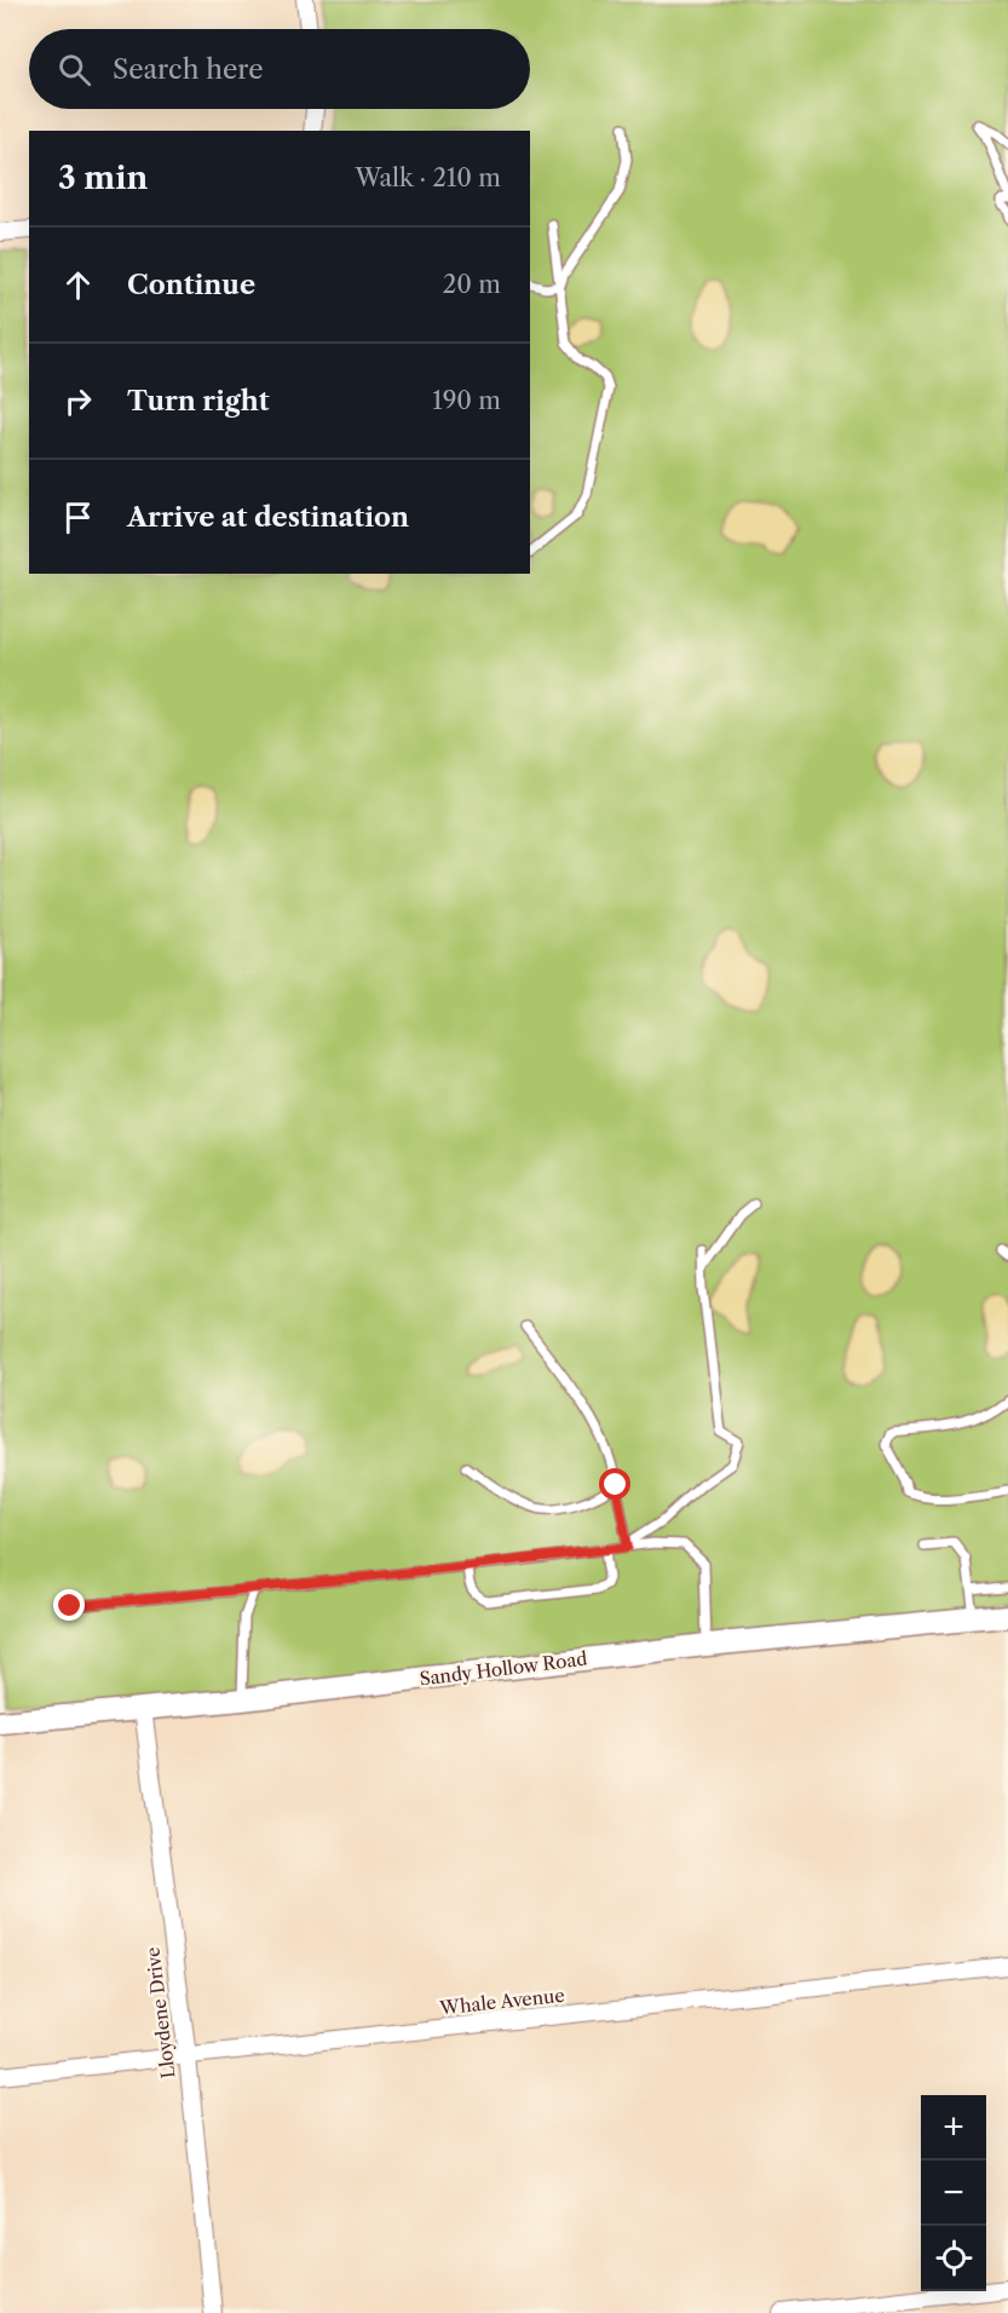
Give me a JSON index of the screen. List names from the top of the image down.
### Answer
{
  "streets": {
    "street": ["Sandy Hollow Road", "Whale Avenue", "Lloydene Drive"]
  },
  "crossings": [
    ["Sandy Hollow Road", "Lloydene Drive"],
    ["Whale Avenue", "Lloydene Drive"]
  ],
  "page": {
    "search": "Search here",
    "heading": ["3 min", "Walk · 210 m"],
    "list": [
      ["Continue", "20 m"],
      ["Turn right", "190 m"],
      "Arrive at destination"
    ],
    "map_buttons": ["+", "−"]
  }
}
